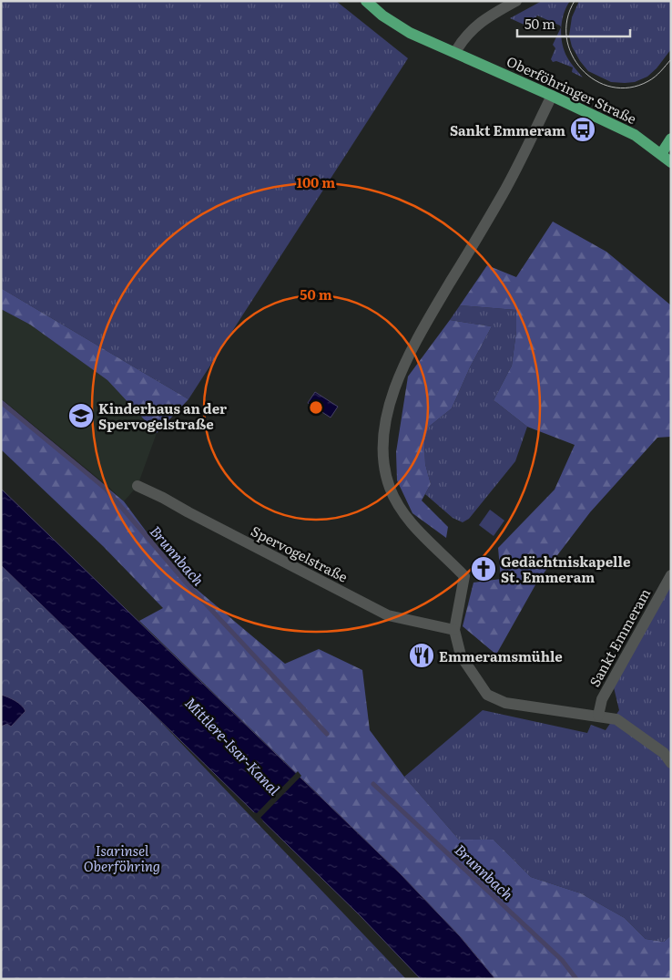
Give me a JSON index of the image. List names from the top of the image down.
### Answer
{
  "streets": {
    "main road": ["Oberföhringer Straße"],
    "street": ["Spervogelstraße", "Sankt Emmeram"]
  },
  "water": ["Brunnbach", "Mittlere-Isar-Kanal"],
  "parks": ["Isarinsel Oberföhring"],
  "places": {
    "bus stop": ["Sankt Emmeram"],
    "school or university": ["Kinderhaus an der Spervogelstraße"],
    "church": ["Gedächtniskapelle St. Emmeram"],
    "restaurant": ["Emmeramsmühle"]
  },
  "scale_bar": "50 m",
  "rings": ["100 m", "50 m"]
}
